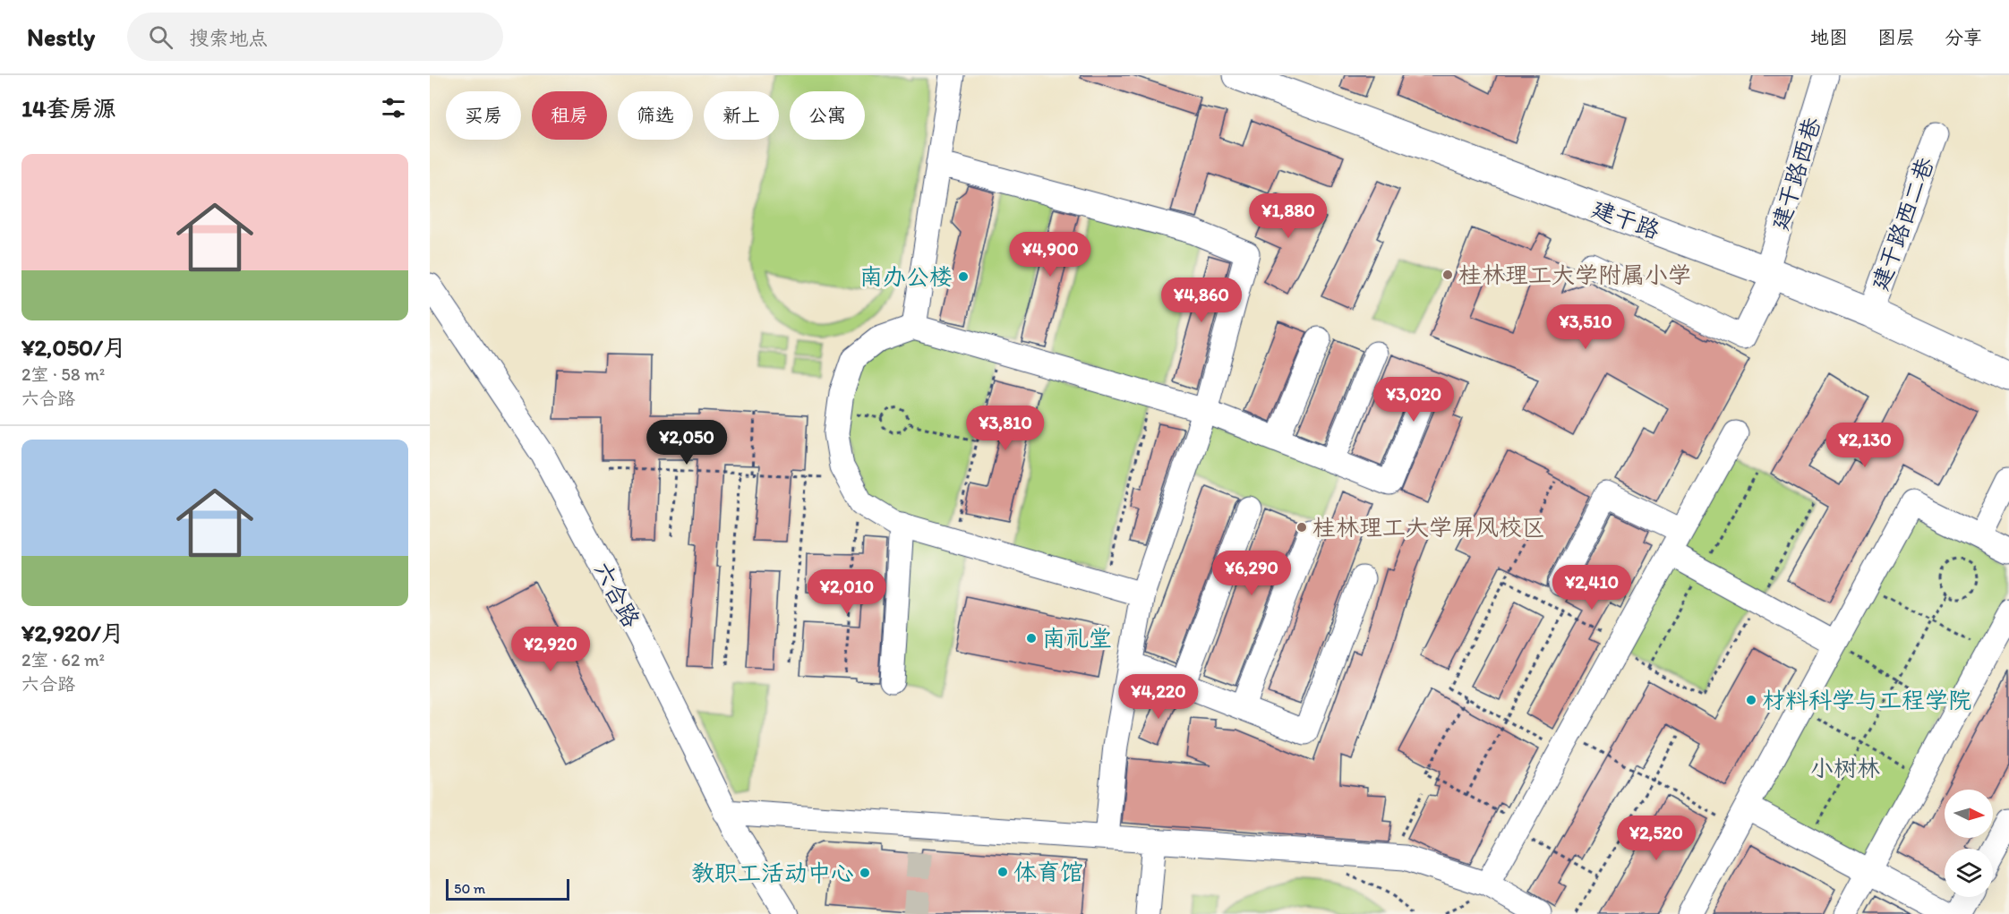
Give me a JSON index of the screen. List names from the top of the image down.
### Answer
{
  "streets": {
    "main road": ["建干路"],
    "street": ["建干路西巷", "建干路西二巷", "六合路"]
  },
  "crossings": [
    ["建干路西巷", "建干路"],
    ["建干路", "建干路西二巷"]
  ],
  "parks": ["小树林"],
  "places": [
    "桂林理工大学附属小学",
    "南办公楼",
    "桂林理工大学屏风校区",
    "南礼堂",
    "材料科学与工程学院",
    "体育馆",
    "教职工活动中心"
  ],
  "scale_bar": "50 m",
  "north": "right",
  "page": {
    "header": "Nestly",
    "search": "搜索地点",
    "nav": ["地图", "图层", "分享"],
    "heading": "14套房源",
    "chip": [
      "买房",
      "租房",
      "筛选",
      "新上",
      "公寓"
    ],
    "list": [
      {
        "name": "¥2,050/月",
        "note": "2室 · 58 m² · 六合路"
      },
      {
        "name": "¥2,920/月",
        "note": "2室 · 62 m² · 六合路"
      }
    ],
    "price": [
      "¥1,880",
      "¥4,900",
      "¥4,860",
      "¥3,510",
      "¥3,020",
      "¥3,810",
      "¥2,050",
      "¥2,130",
      "¥6,290",
      "¥2,410",
      "¥2,010",
      "¥2,920",
      "¥4,220",
      "¥2,520"
    ],
    "scale": "50 m"
  }
}
